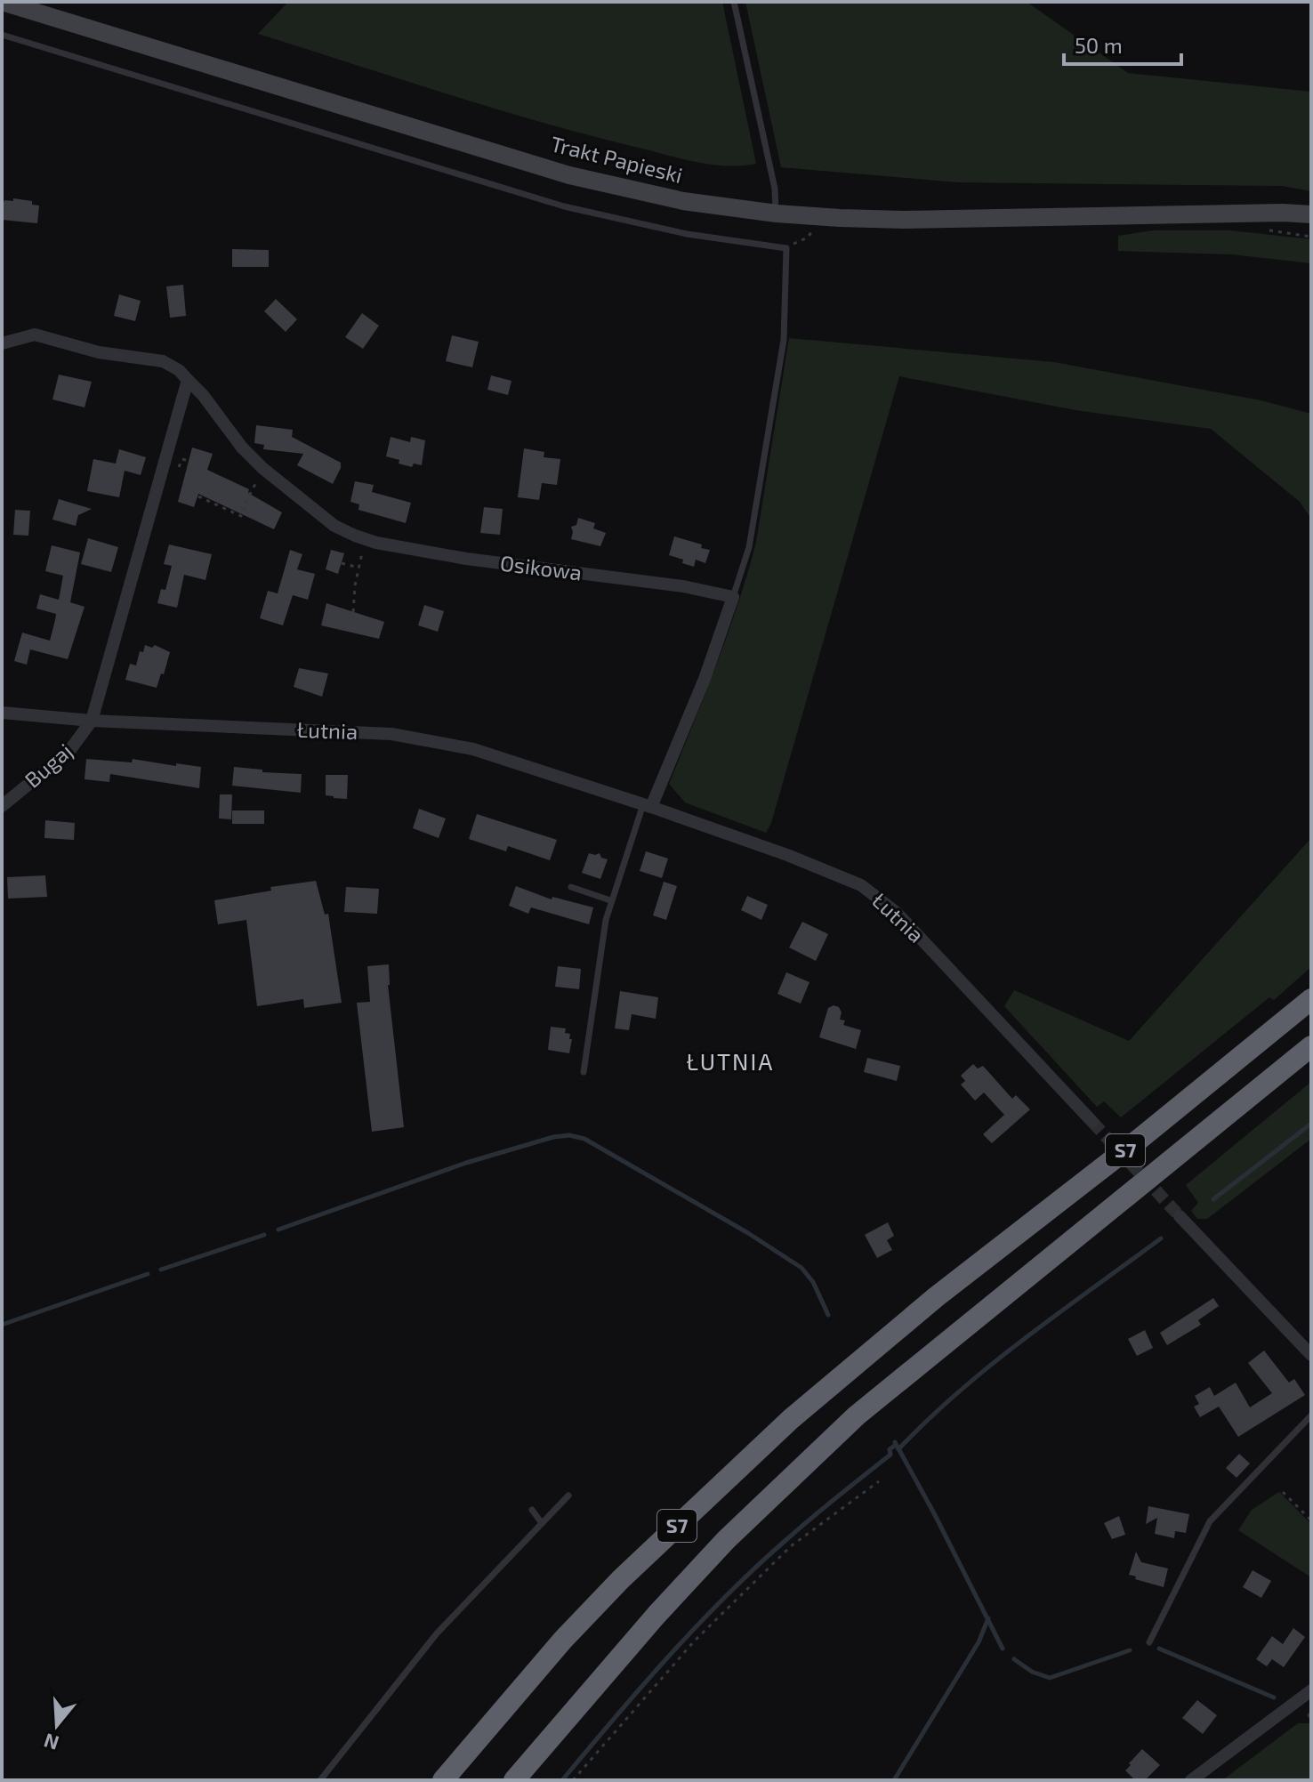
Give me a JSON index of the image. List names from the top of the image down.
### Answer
{
  "streets": {
    "highway": ["S7"],
    "street": [
      "Trakt Papieski",
      "Osikowa",
      "Łutnia",
      "Bugaj"
    ]
  },
  "crossings": [
    ["Łutnia", "Bugaj"]
  ],
  "districts": ["ŁUTNIA"],
  "scale_bar": "50 m",
  "north": "bottom"
}
